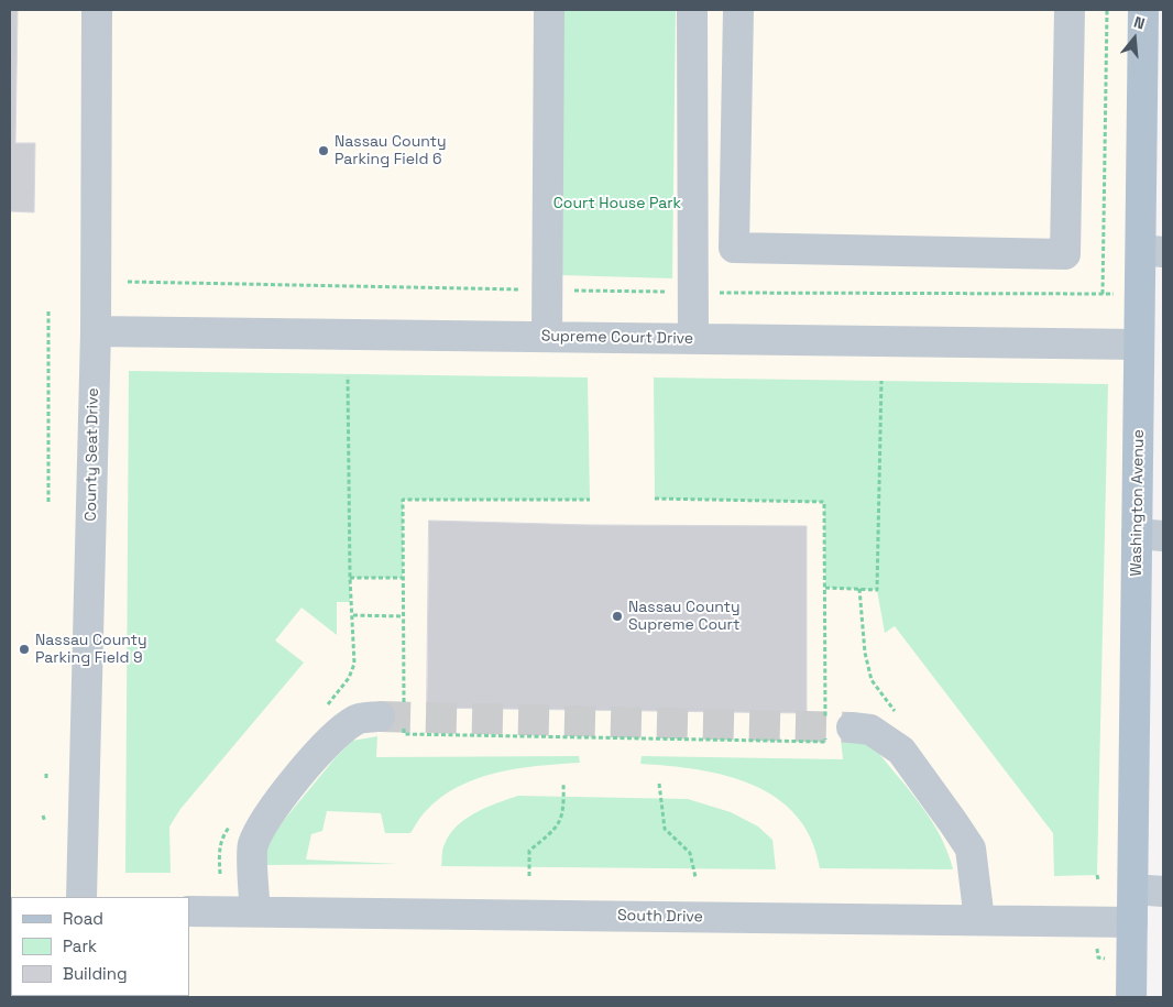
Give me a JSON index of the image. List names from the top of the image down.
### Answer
{
  "streets": {
    "main road": ["Washington Avenue"],
    "street": ["Supreme Court Drive", "County Seat Drive", "South Drive"]
  },
  "crossings": [
    ["Supreme Court Drive", "County Seat Drive"],
    ["Supreme Court Drive", "Washington Avenue"],
    ["Washington Avenue", "South Drive"]
  ],
  "parks": ["Court House Park"],
  "places": ["Nassau County Parking Field 6", "Nassau County Supreme Court", "Nassau County Parking Field 9"],
  "legend": ["Road", "Park", "Building"],
  "north": "top"
}
